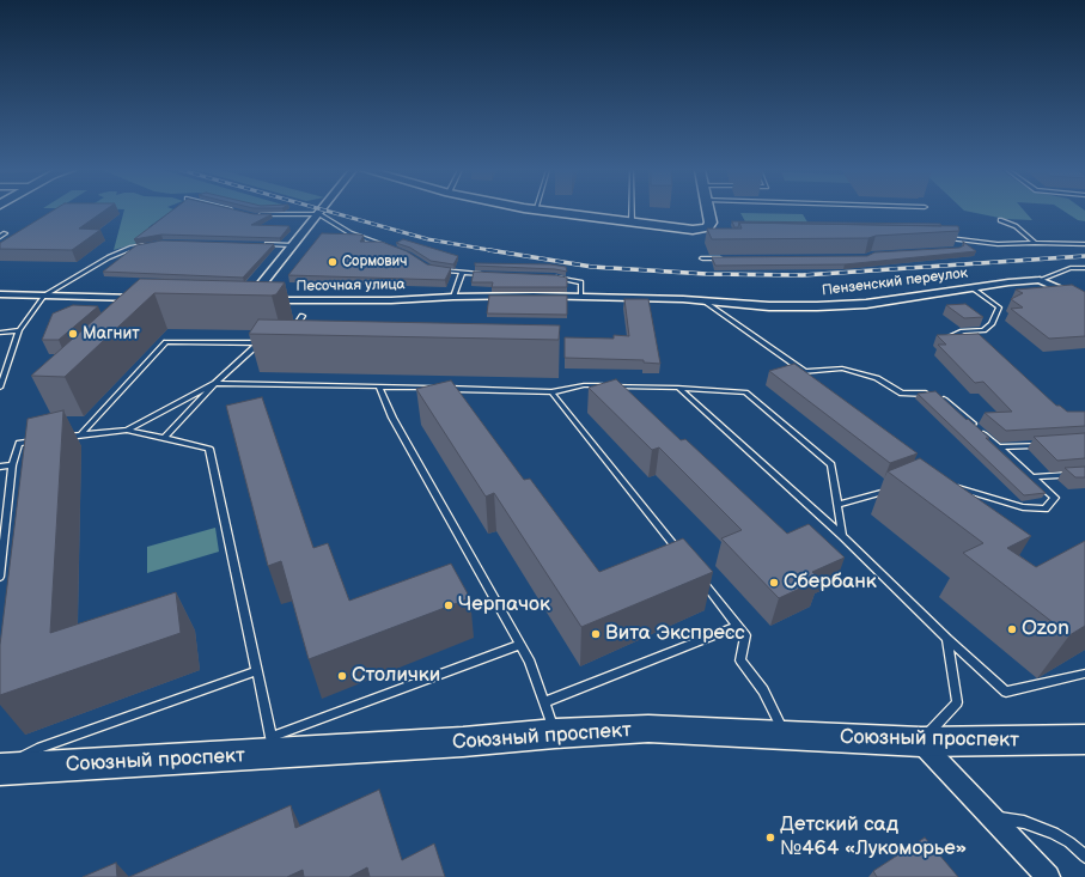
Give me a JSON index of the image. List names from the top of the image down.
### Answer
{
  "streets": {
    "street": ["Пензенский переулок", "Песочная улица", "Союзный проспект"]
  },
  "crossings": [
    ["Пензенский переулок", "Песочная улица"]
  ],
  "places": [
    "Сормович",
    "Магнит",
    "Сбербанк",
    "Черпачок",
    "Ozon",
    "Вита Экспресс",
    "Столички",
    "Детский сад №464 «Лукоморье»"
  ]
}
